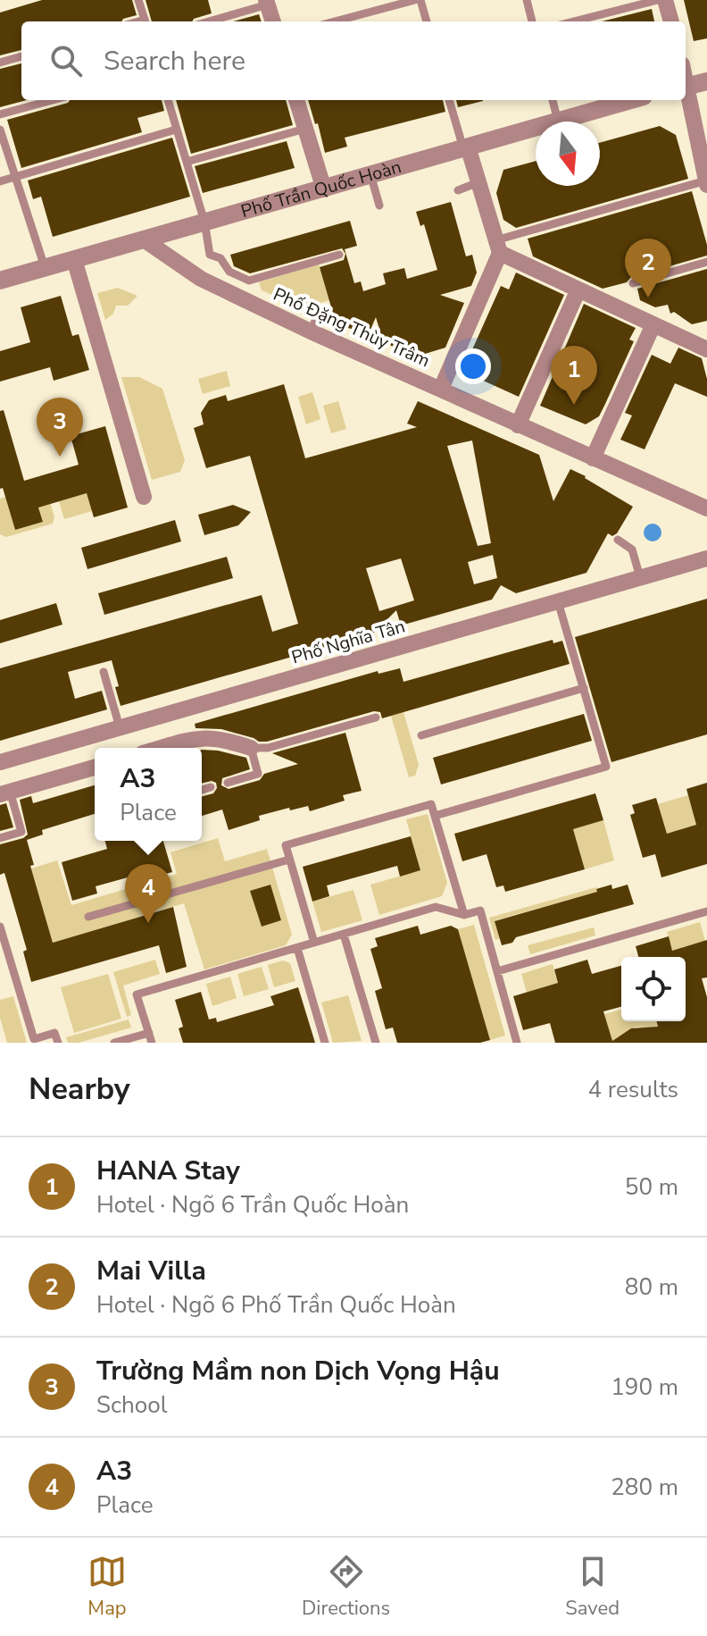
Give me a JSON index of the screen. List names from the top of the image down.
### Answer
{
  "streets": {
    "street": ["Phố Trần Quốc Hoàn", "Phố Đặng Thùy Trâm", "Phố Nghĩa Tân"]
  },
  "crossings": [
    ["Phố Trần Quốc Hoàn", "Phố Đặng Thùy Trâm"]
  ],
  "north": "bottom",
  "page": {
    "search": "Search here",
    "pins": [
      "2",
      "1",
      "3",
      "4"
    ],
    "popup": ["A3", "Place"],
    "heading": ["Nearby", "4 results"],
    "list": [
      {
        "mark": "1",
        "name": "HANA Stay",
        "note": "Hotel · Ngõ 6 Trần Quốc Hoàn",
        "value": "50 m"
      },
      {
        "mark": "2",
        "name": "Mai Villa",
        "note": "Hotel · Ngõ 6 Phố Trần Quốc Hoàn",
        "value": "80 m"
      },
      {
        "mark": "3",
        "name": "Trường Mầm non Dịch Vọng Hậu",
        "note": "School",
        "value": "190 m"
      },
      {
        "mark": "4",
        "name": "A3",
        "note": "Place",
        "value": "280 m"
      }
    ],
    "nav": ["Map", "Directions", "Saved"]
  }
}
